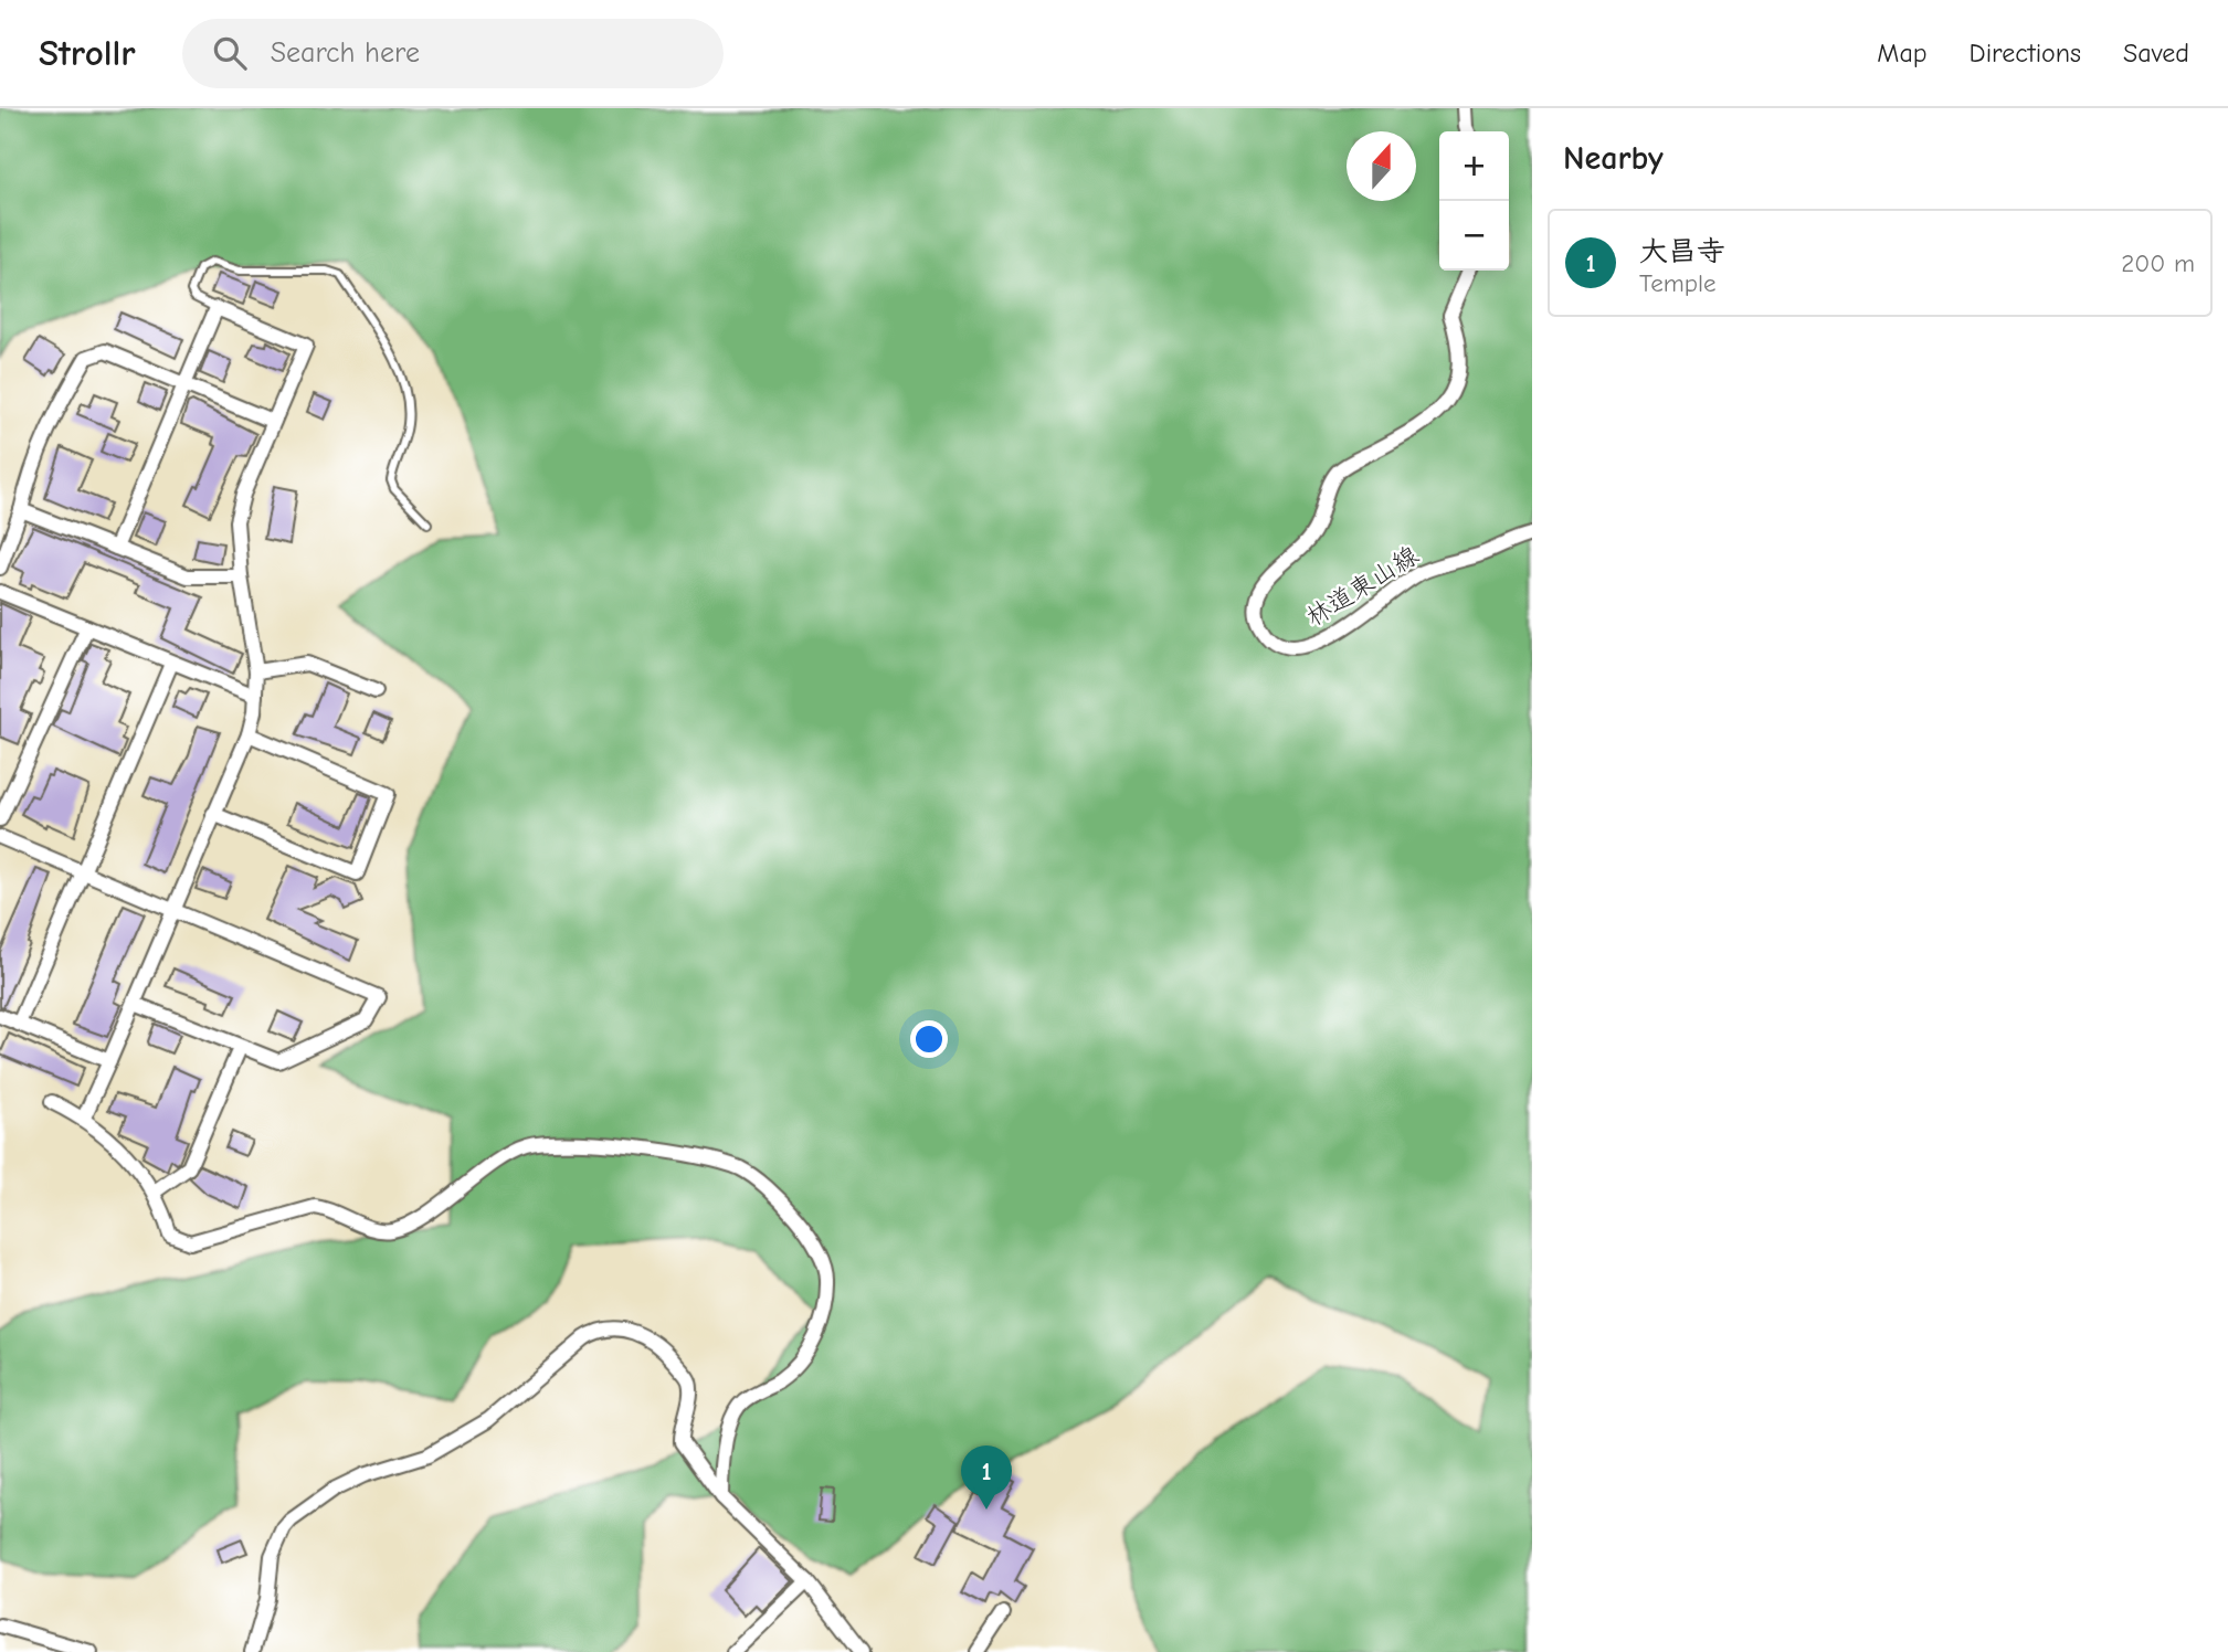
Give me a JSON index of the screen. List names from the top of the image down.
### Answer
{
  "streets": {
    "street": ["林道東山線"]
  },
  "north": "top",
  "page": {
    "header": "Strollr",
    "search": "Search here",
    "nav": ["Map", "Directions", "Saved"],
    "heading": "Nearby",
    "map_buttons": ["+", "−"],
    "list": [
      {
        "mark": "1",
        "name": "大昌寺",
        "note": "Temple",
        "value": "200 m"
      }
    ],
    "pins": "1"
  }
}
